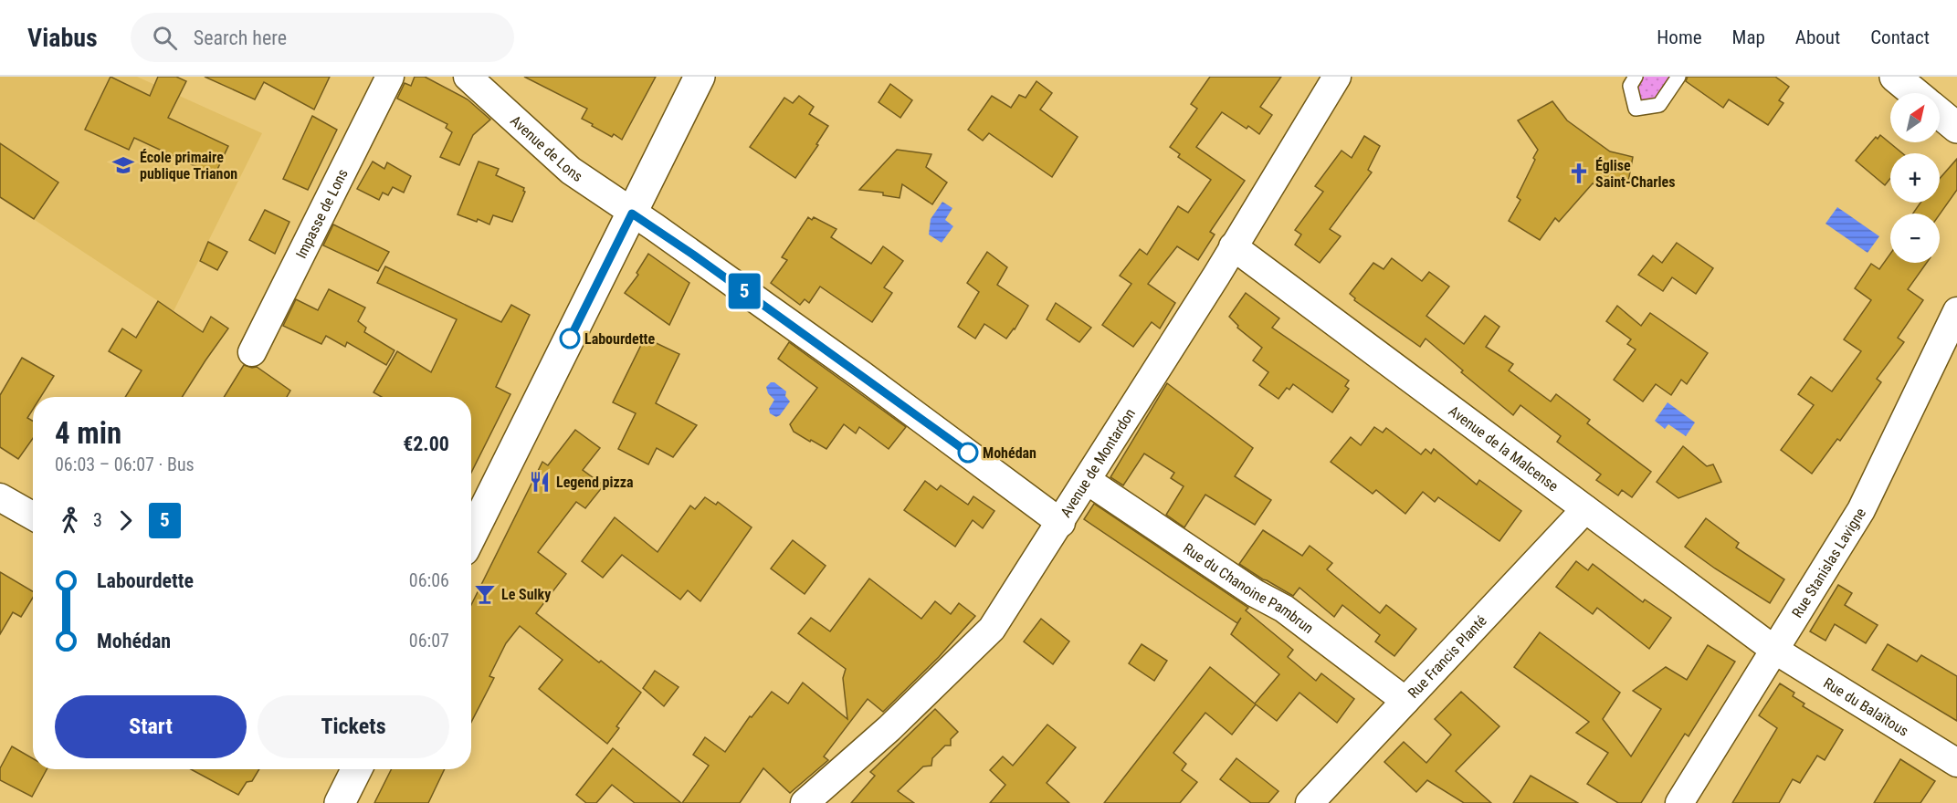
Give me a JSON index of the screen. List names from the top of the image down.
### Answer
{
  "streets": {
    "street": [
      "Avenue de Lons",
      "Impasse de Lons",
      "Avenue de la Malcense",
      "Avenue de Montardon",
      "Rue Stanislas Lavigne",
      "Rue du Chanoine Pambrun",
      "Rue Francis Planté",
      "Rue du Balaïtous"
    ]
  },
  "crossings": [
    ["Avenue de Lons", "Avenue de Montardon"],
    ["Avenue de la Malcense", "Avenue de Montardon"],
    ["Avenue de la Malcense", "Rue Stanislas Lavigne"],
    ["Avenue de la Malcense", "Rue Francis Planté"],
    ["Avenue de la Malcense", "Rue du Balaïtous"],
    ["Avenue de Montardon", "Rue du Chanoine Pambrun"],
    ["Rue Stanislas Lavigne", "Rue du Balaïtous"],
    ["Rue du Chanoine Pambrun", "Rue Francis Planté"]
  ],
  "places": {
    "school or university": ["École primaire publique Trianon"],
    "church": ["Église Saint-Charles"],
    "other": ["Labourdette", "Mohédan"],
    "restaurant": ["Legend pizza"],
    "bar": ["Le Sulky"]
  },
  "lines": ["bus line 5"],
  "north": "top right",
  "page": {
    "header": "Viabus",
    "search": "Search here",
    "nav": [
      "Home",
      "Map",
      "About",
      "Contact"
    ],
    "on_map": "5",
    "map_buttons": ["+", "−"],
    "heading": ["4 min", "06:03 – 06:07 · Bus", "€2.00"],
    "legs": ["3", "5"],
    "list": [
      {
        "name": "Labourdette",
        "value": "06:06"
      },
      {
        "name": "Mohédan",
        "value": "06:07"
      }
    ],
    "buttons": ["Start", "Tickets"]
  }
}
